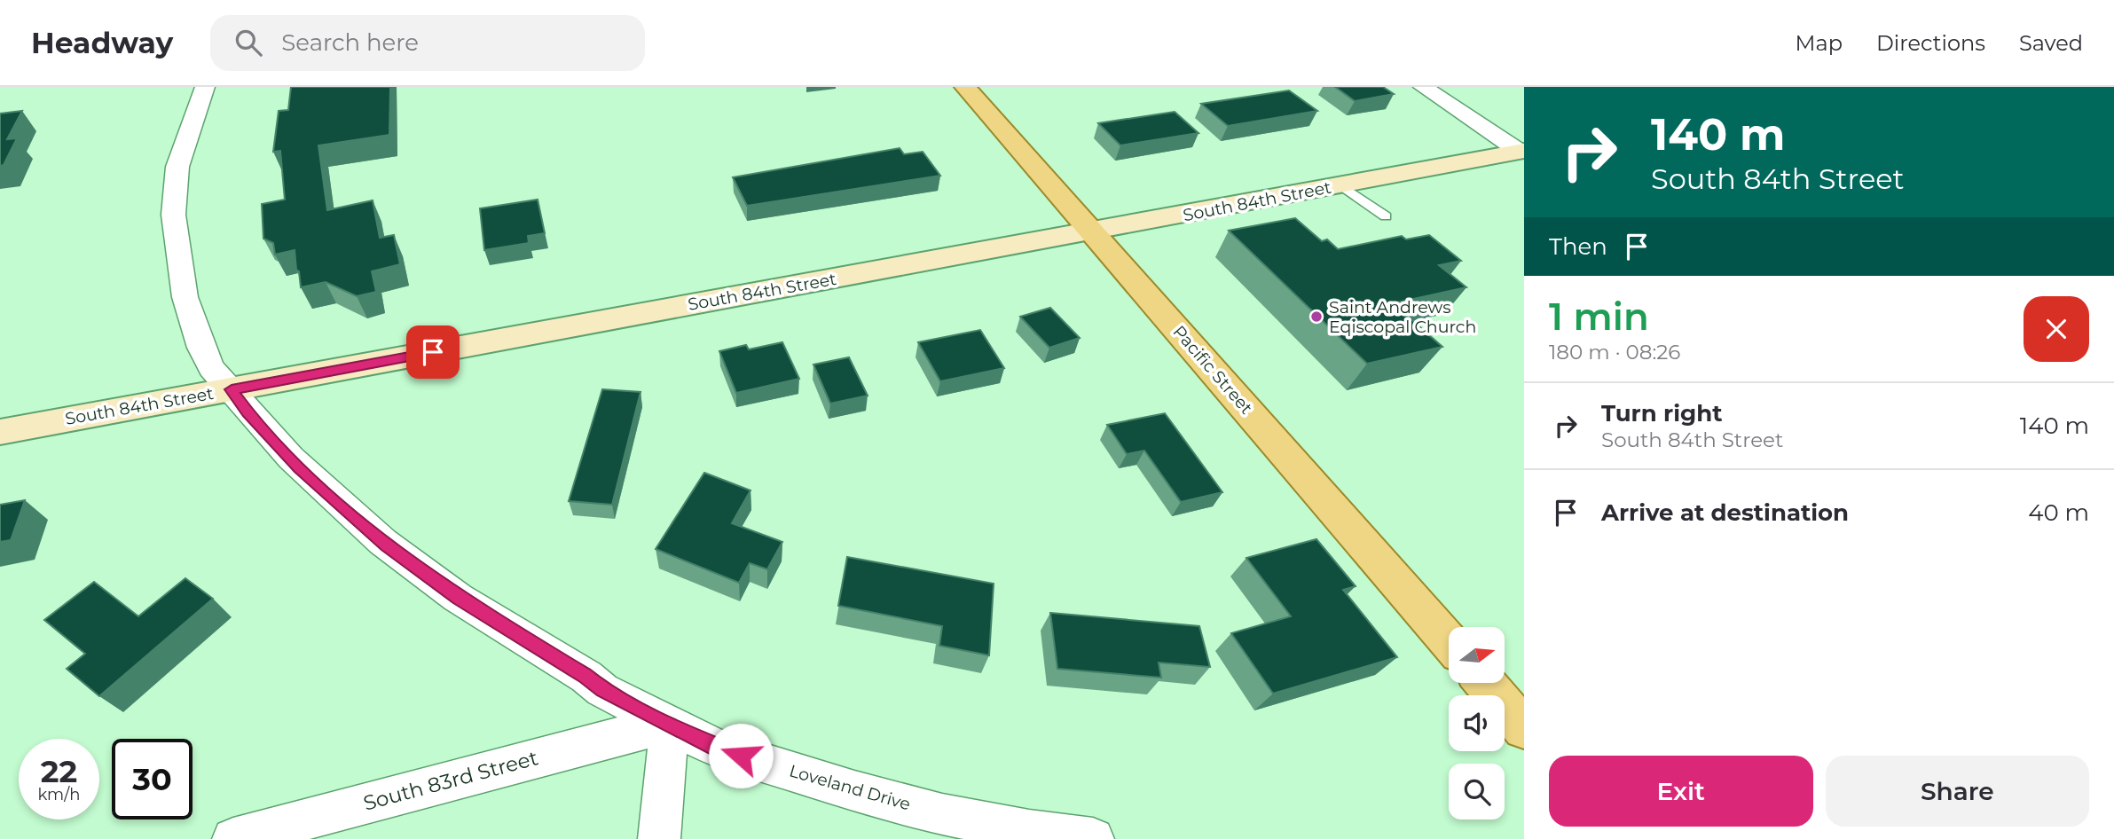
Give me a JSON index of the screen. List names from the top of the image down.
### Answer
{
  "streets": {
    "main road": ["South 84th Street", "Pacific Street"],
    "street": ["South 83rd Street", "Loveland Drive"]
  },
  "crossings": [
    ["South 84th Street", "Pacific Street"],
    ["South 84th Street", "Loveland Drive"],
    ["South 83rd Street", "Loveland Drive"]
  ],
  "places": ["Saint Andrews Eqiscopal Church"],
  "north": "right",
  "page": {
    "header": "Headway",
    "search": "Search here",
    "nav": ["Map", "Directions", "Saved"],
    "turn": ["140 m", "South 84th Street"],
    "then": "Then",
    "heading": ["1 min", "180 m · 08:26"],
    "list": [
      {
        "name": "Turn right",
        "note": "South 84th Street",
        "value": "140 m"
      },
      {
        "name": "Arrive at destination",
        "value": "40 m"
      }
    ],
    "speed": "22 km/h",
    "limit": "30",
    "buttons": ["Exit", "Share"]
  }
}
